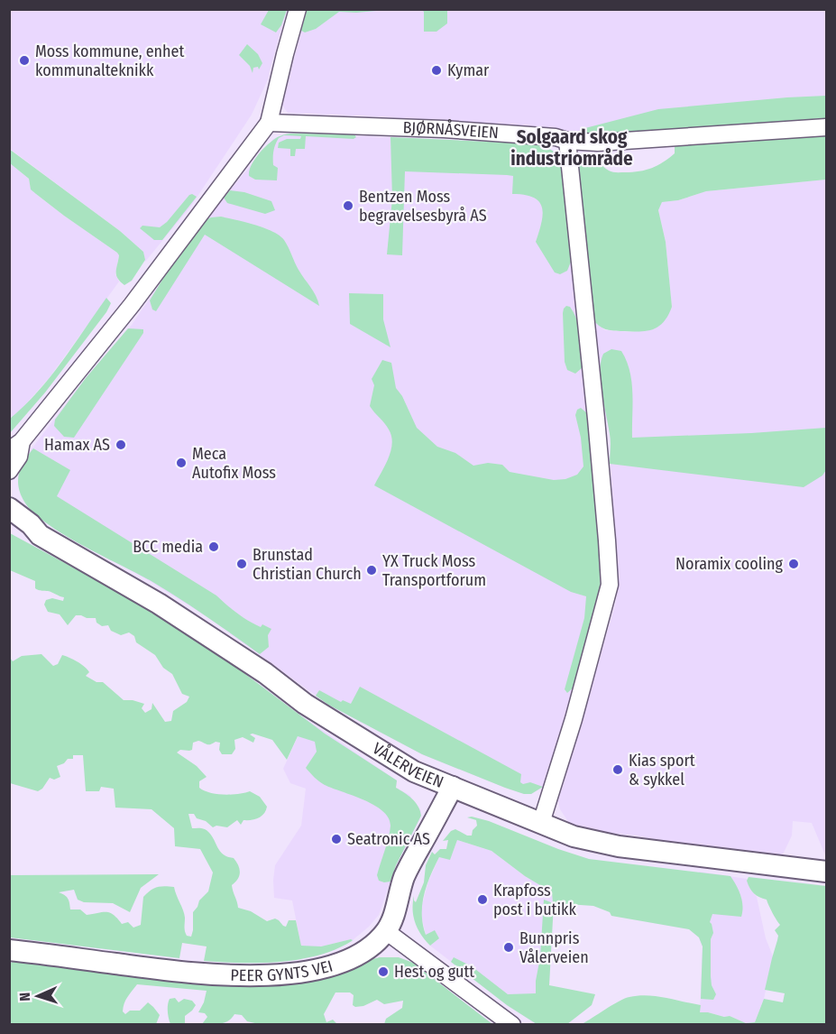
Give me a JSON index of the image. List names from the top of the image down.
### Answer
{
  "streets": {
    "street": ["BJØRNÅSVEIEN", "VÅLERVEIEN", "PEER GYNTS VEI"]
  },
  "crossings": [
    ["VÅLERVEIEN", "PEER GYNTS VEI"]
  ],
  "districts": ["Solgaard skog industriområde"],
  "places": [
    "Moss kommune, enhet kommunalteknikk",
    "Kymar",
    "Bentzen Moss begravelsesbyrå AS",
    "Hamax AS",
    "Meca Autofix Moss",
    "BCC media",
    "Brunstad Christian Church",
    "Noramix cooling",
    "YX Truck Moss Transportforum",
    "Kias sport & sykkel",
    "Seatronic AS",
    "Krapfoss post i butikk",
    "Bunnpris Vålerveien",
    "Hest og gutt"
  ],
  "north": "left"
}
